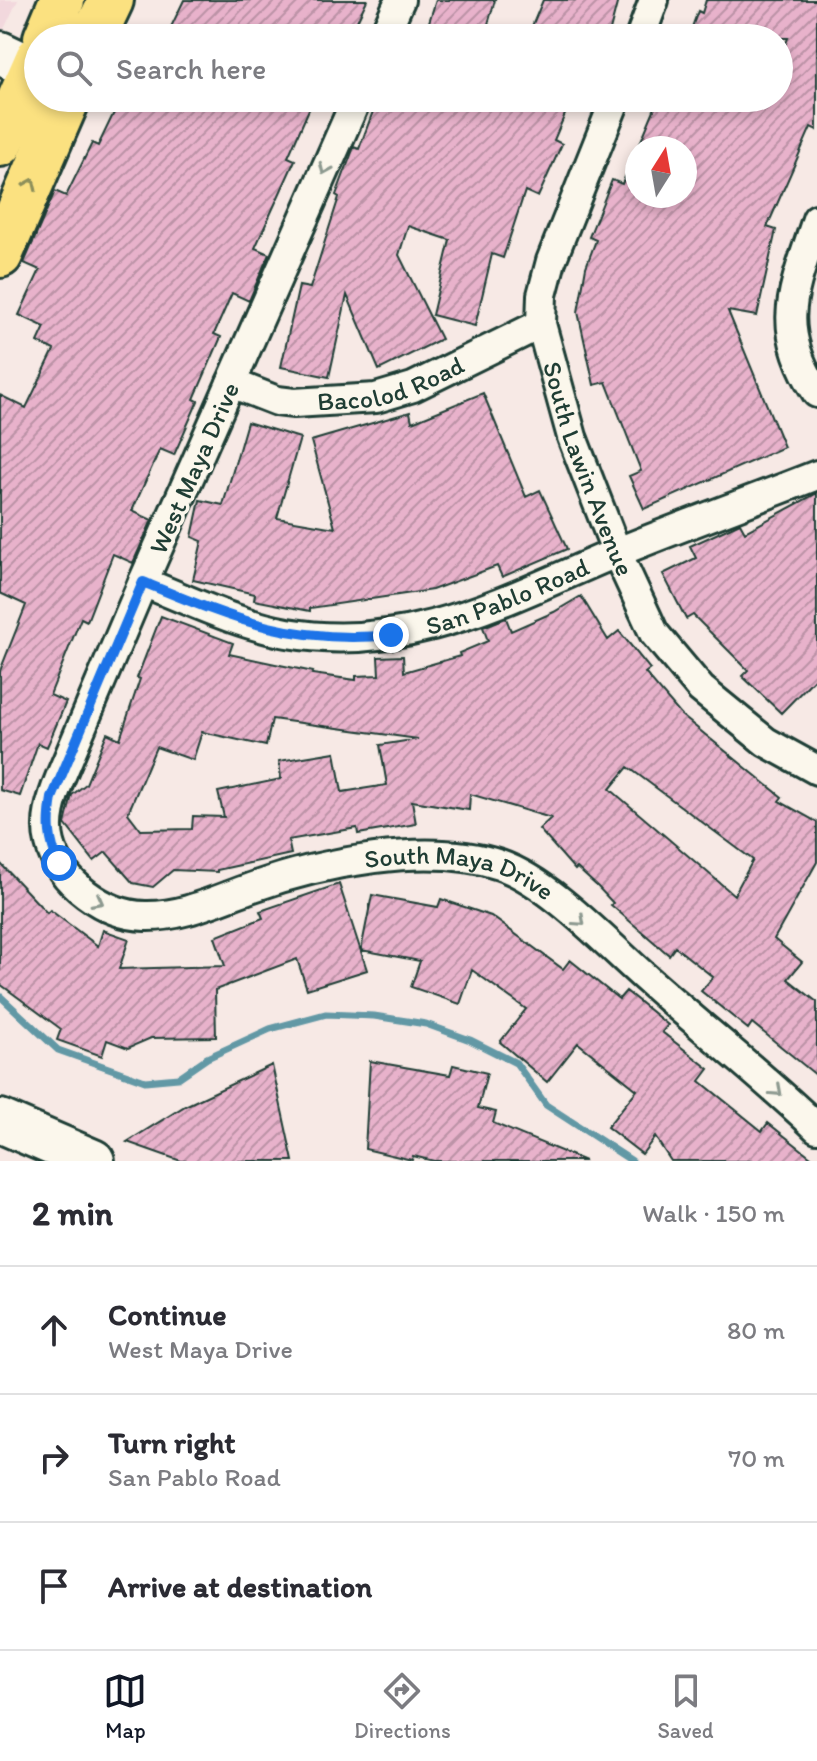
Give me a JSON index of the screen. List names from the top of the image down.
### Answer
{
  "streets": {
    "street": [
      "Bacolod Road",
      "West Maya Drive",
      "South Lawin Avenue",
      "San Pablo Road",
      "South Maya Drive"
    ]
  },
  "crossings": [
    ["Bacolod Road", "West Maya Drive"],
    ["Bacolod Road", "South Lawin Avenue"],
    ["West Maya Drive", "San Pablo Road"],
    ["West Maya Drive", "South Maya Drive"],
    ["South Lawin Avenue", "San Pablo Road"]
  ],
  "one_way": ["West Maya Drive", "South Maya Drive"],
  "north": "top",
  "page": {
    "search": "Search here",
    "heading": ["2 min", "Walk · 150 m"],
    "list": [
      ["Continue", "West Maya Drive", "80 m"],
      ["Turn right", "San Pablo Road", "70 m"],
      "Arrive at destination"
    ],
    "nav": ["Map", "Directions", "Saved"]
  }
}
